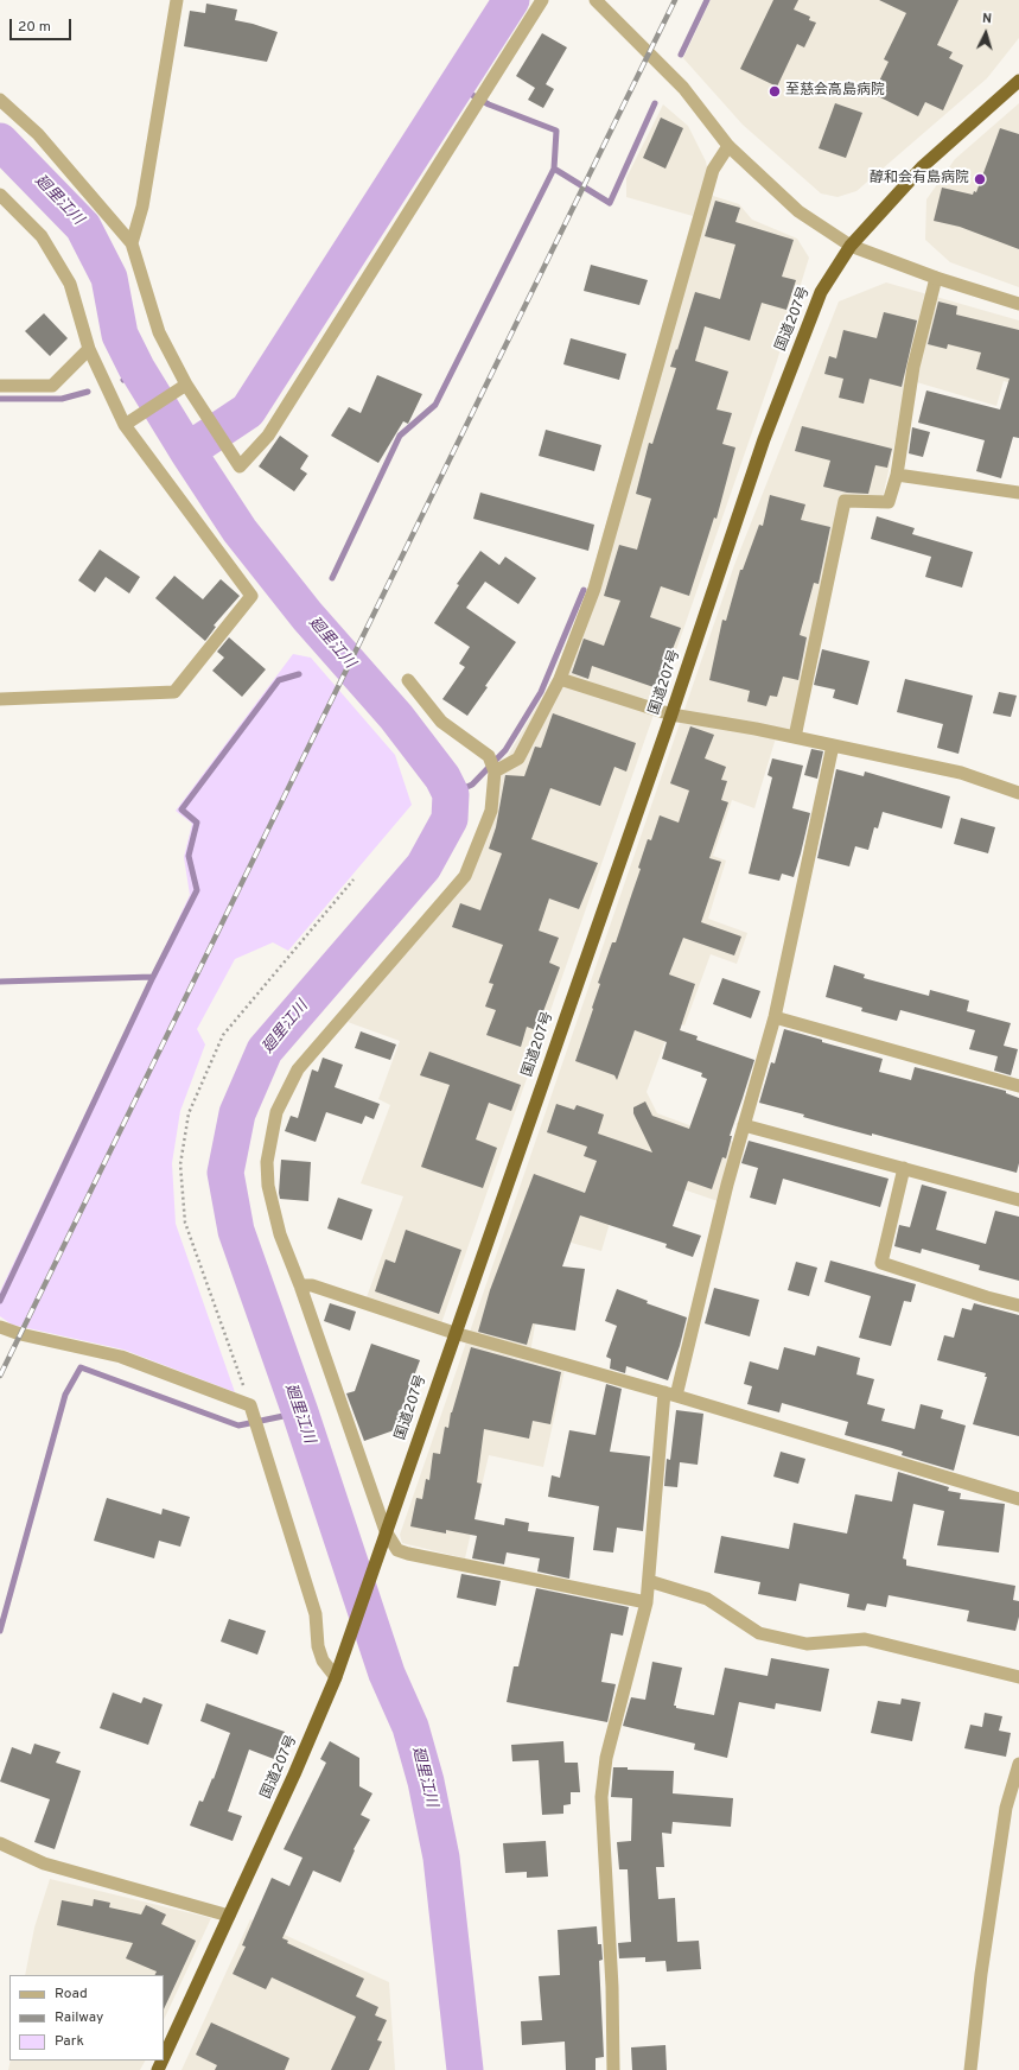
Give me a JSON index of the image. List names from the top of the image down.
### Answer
{
  "streets": {
    "highway": ["国道207号"]
  },
  "water": ["廻里江川"],
  "places": ["至慈会高島病院", "醇和会有島病院"],
  "legend": ["Road", "Railway", "Park"],
  "scale_bar": "20 m",
  "north": "top"
}
